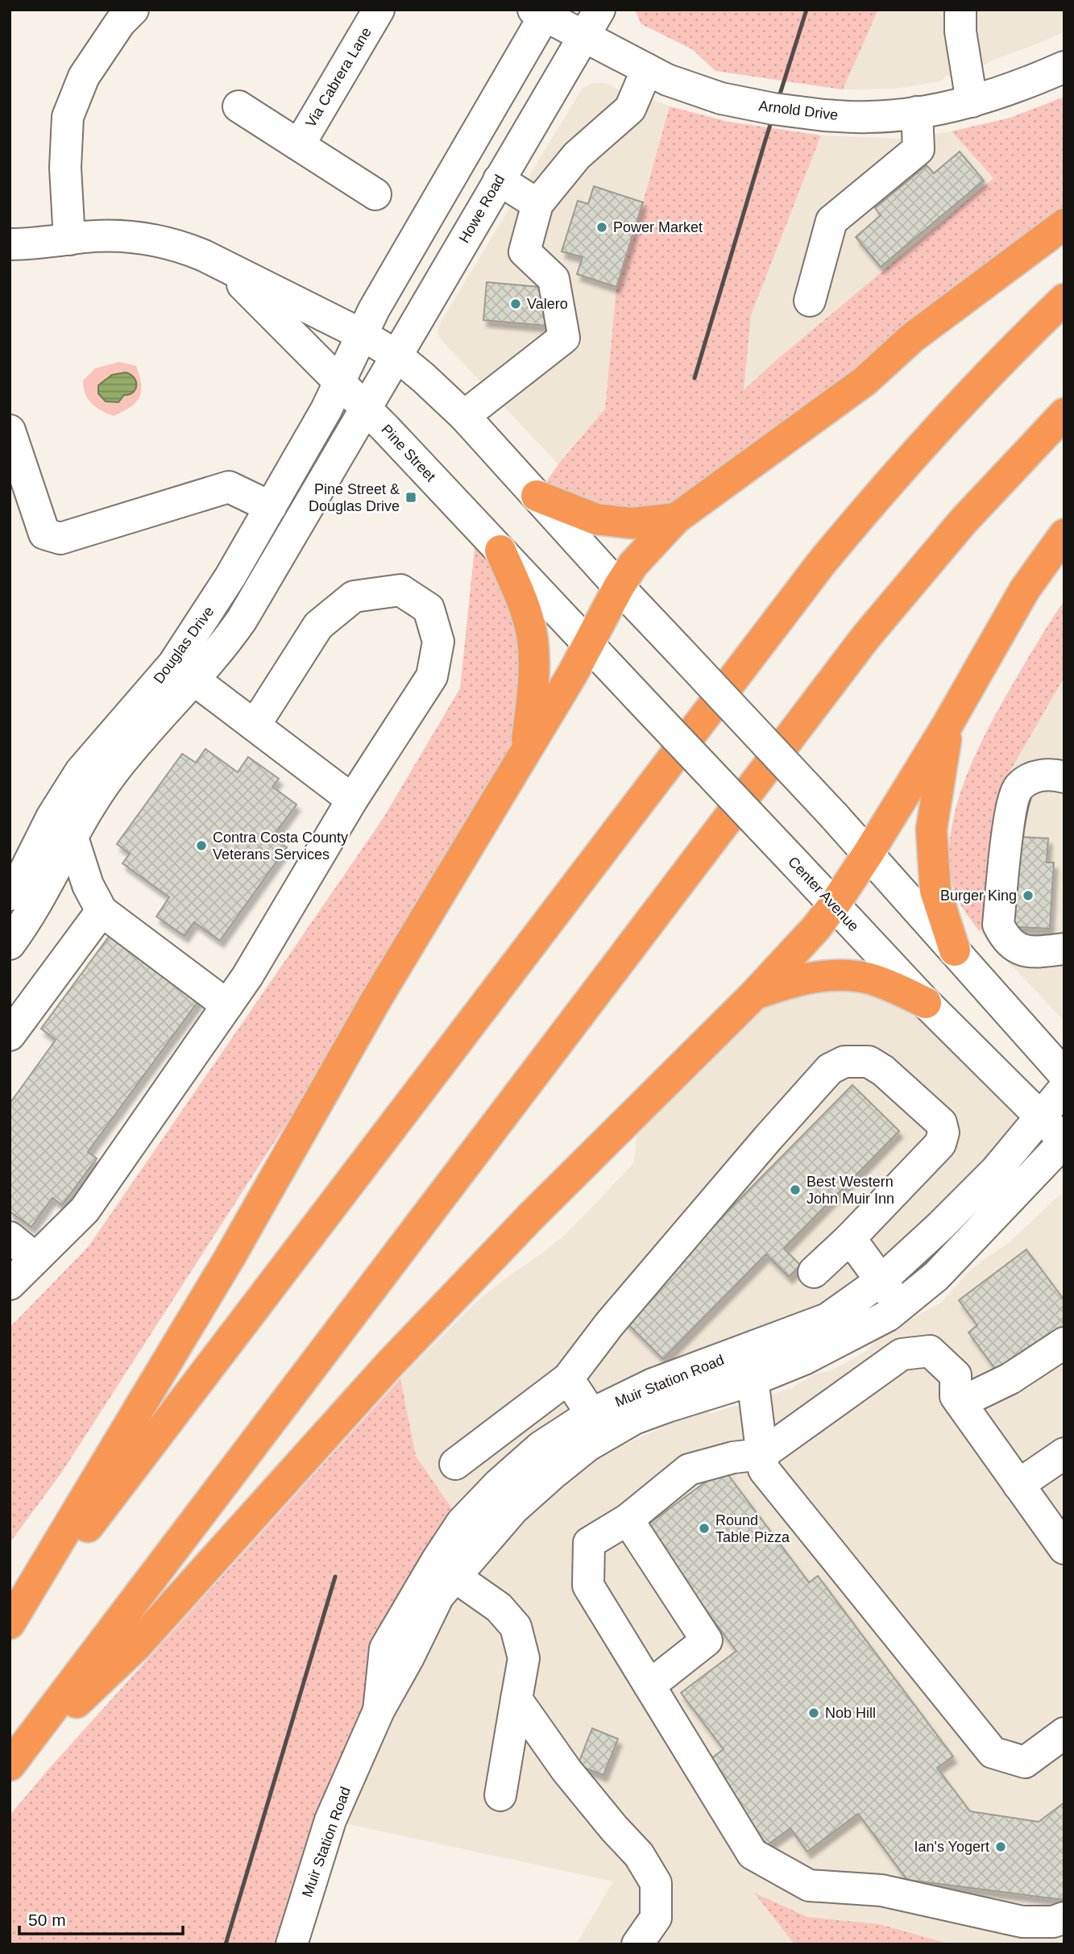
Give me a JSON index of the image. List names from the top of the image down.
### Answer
{
  "streets": {
    "street": [
      "Via Cabrera Lane",
      "Arnold Drive",
      "Howe Road",
      "Pine Street",
      "Douglas Drive",
      "Center Avenue",
      "Muir Station Road"
    ]
  },
  "crossings": [
    ["Arnold Drive", "Howe Road"],
    ["Howe Road", "Pine Street"],
    ["Howe Road", "Douglas Drive"],
    ["Pine Street", "Douglas Drive"],
    ["Pine Street", "Center Avenue"],
    ["Center Avenue", "Muir Station Road"]
  ],
  "places": {
    "other": [
      "Power Market",
      "Valero",
      "Contra Costa County Veterans Services",
      "Burger King",
      "Best Western John Muir Inn",
      "Round Table Pizza",
      "Nob Hill",
      "Ian's Yogert"
    ],
    "transit": ["Pine Street & Douglas Drive"]
  },
  "scale_bar": "50 m"
}
